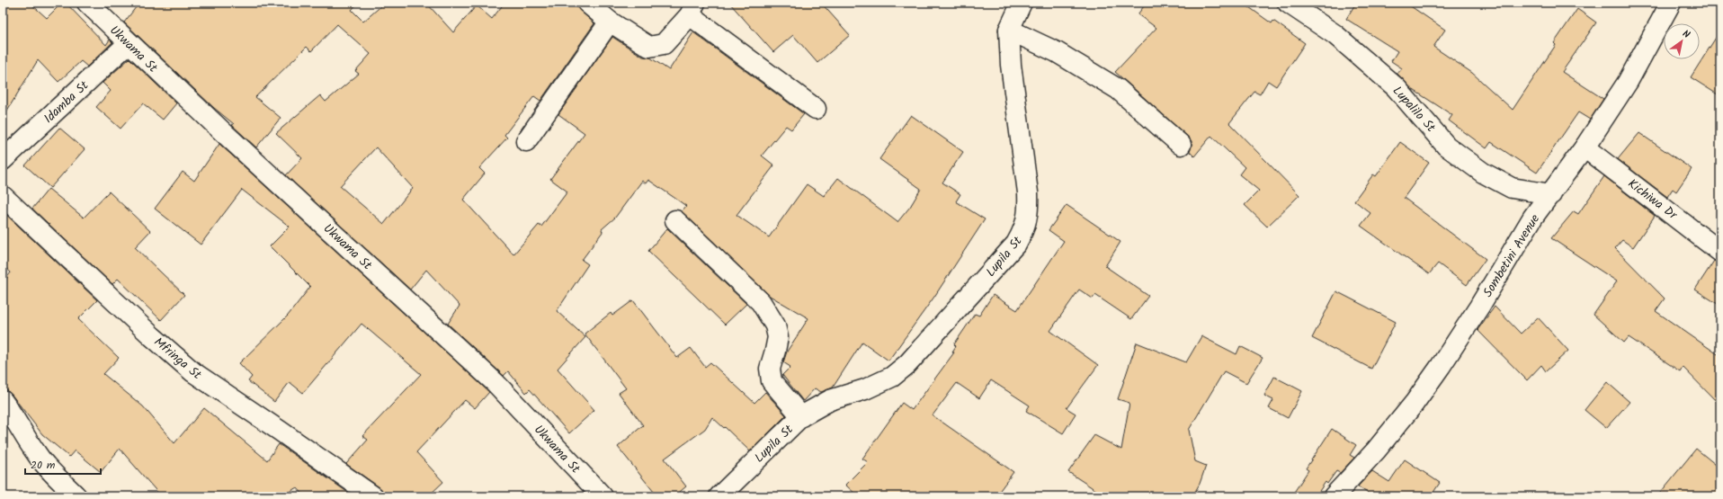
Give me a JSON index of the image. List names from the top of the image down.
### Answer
{
  "streets": {
    "street": [
      "Ukwama St",
      "Idamba St",
      "Lupalilo St",
      "Kichiwa Dr",
      "Sombetini Avenue",
      "Lupila St",
      "Mfringa St"
    ]
  },
  "crossings": [
    ["Ukwama St", "Idamba St"],
    ["Lupalilo St", "Sombetini Avenue"],
    ["Kichiwa Dr", "Sombetini Avenue"]
  ],
  "scale_bar": "20 m",
  "north": "top right"
}
